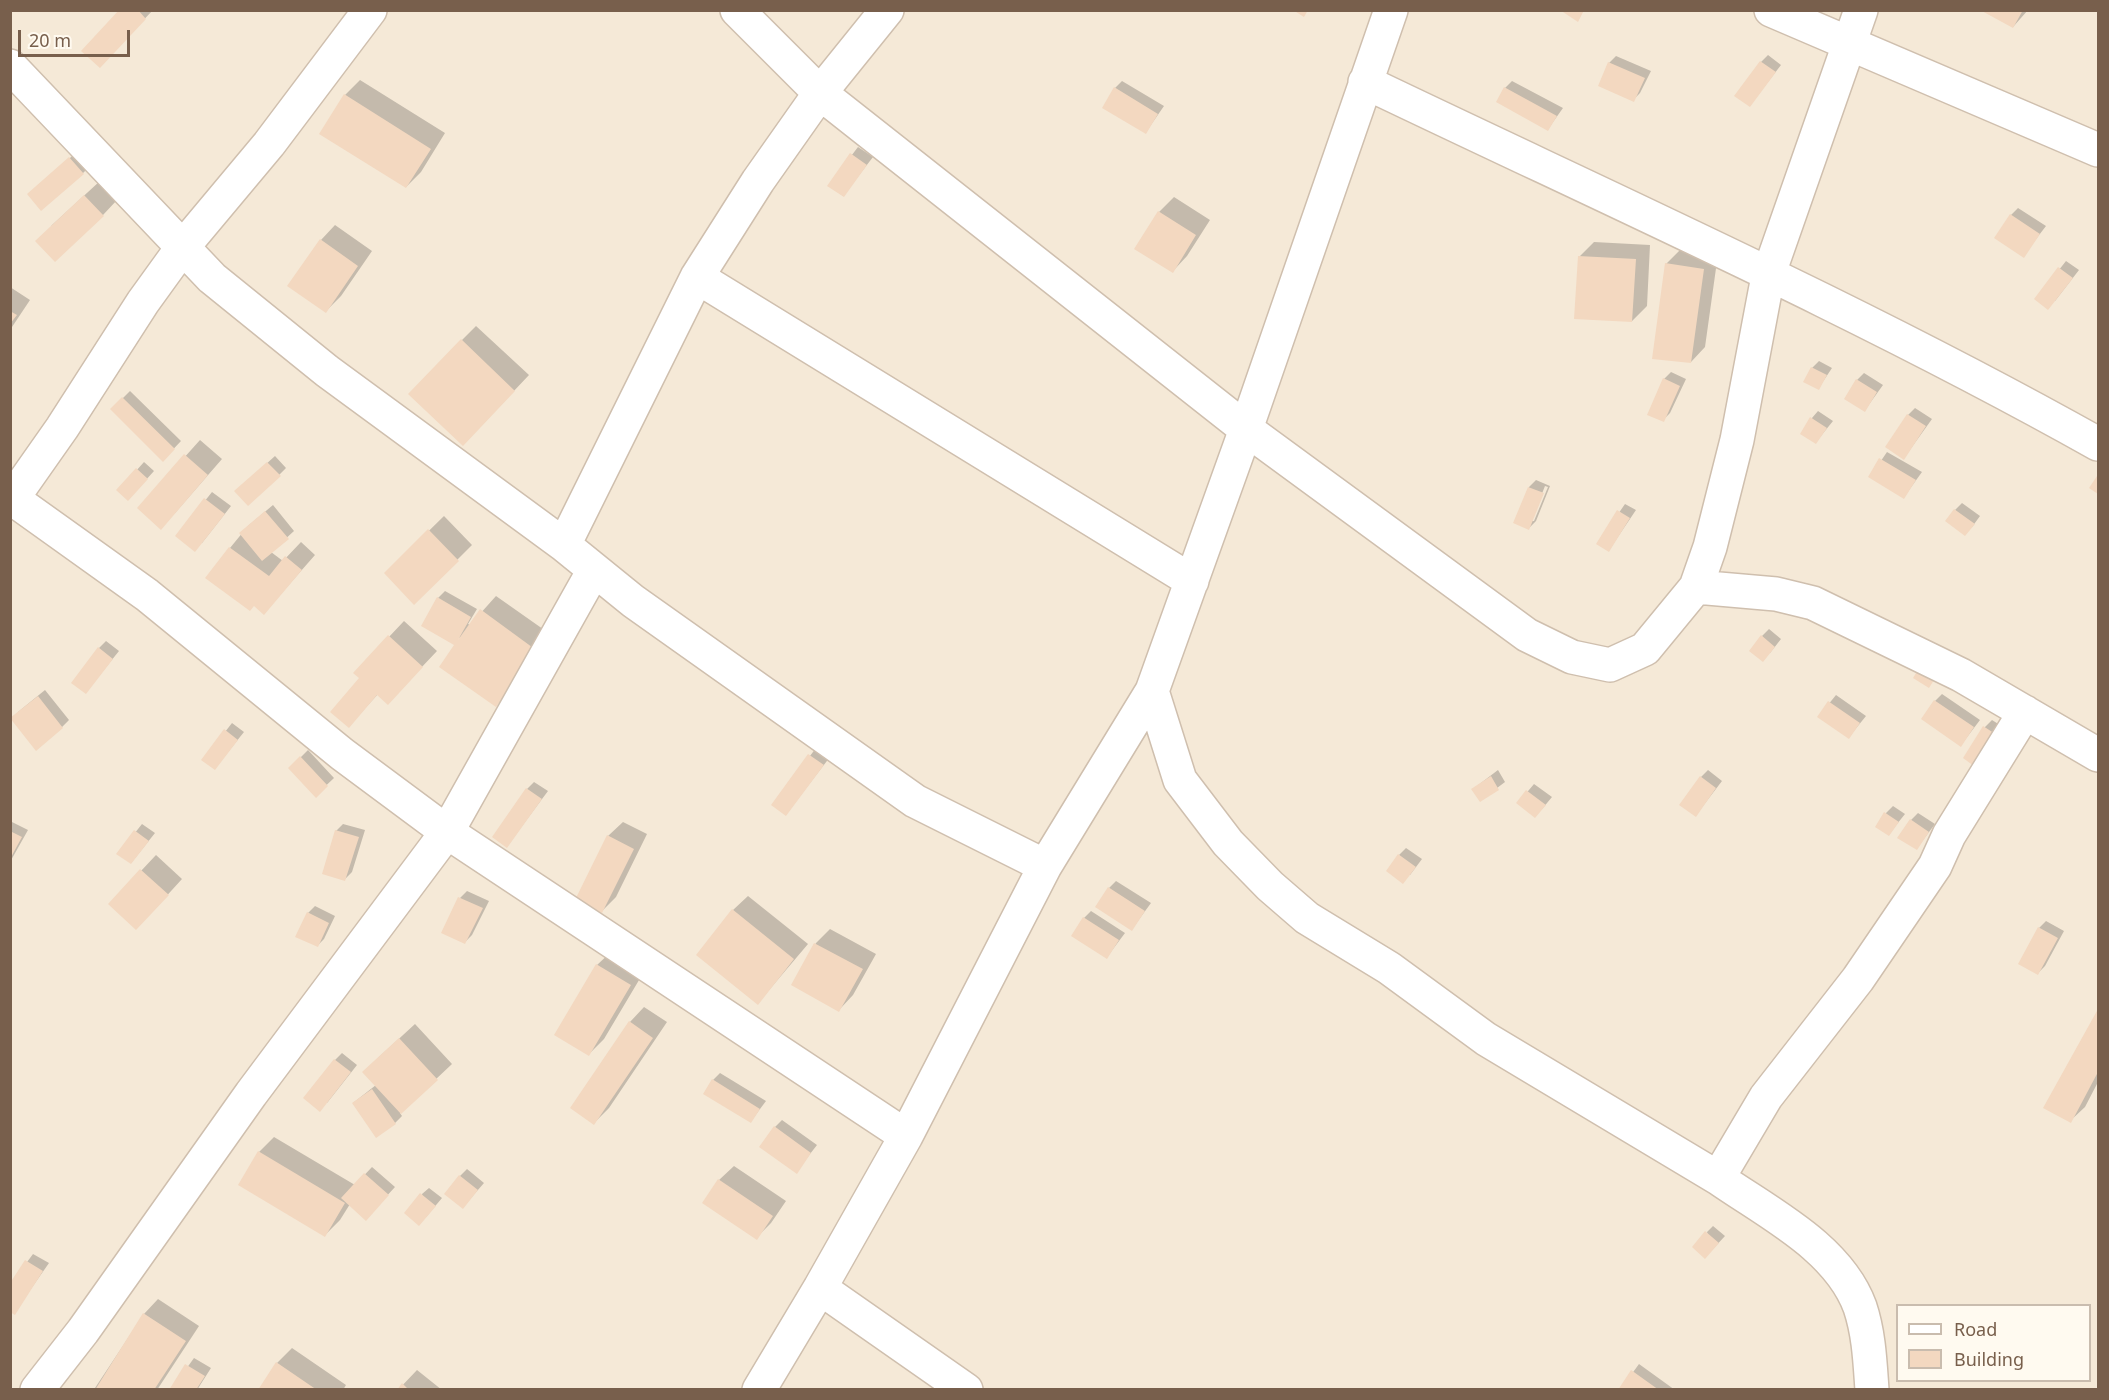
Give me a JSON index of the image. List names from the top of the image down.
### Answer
{
  "legend": ["Road", "Building"],
  "scale_bar": "20 m"
}
